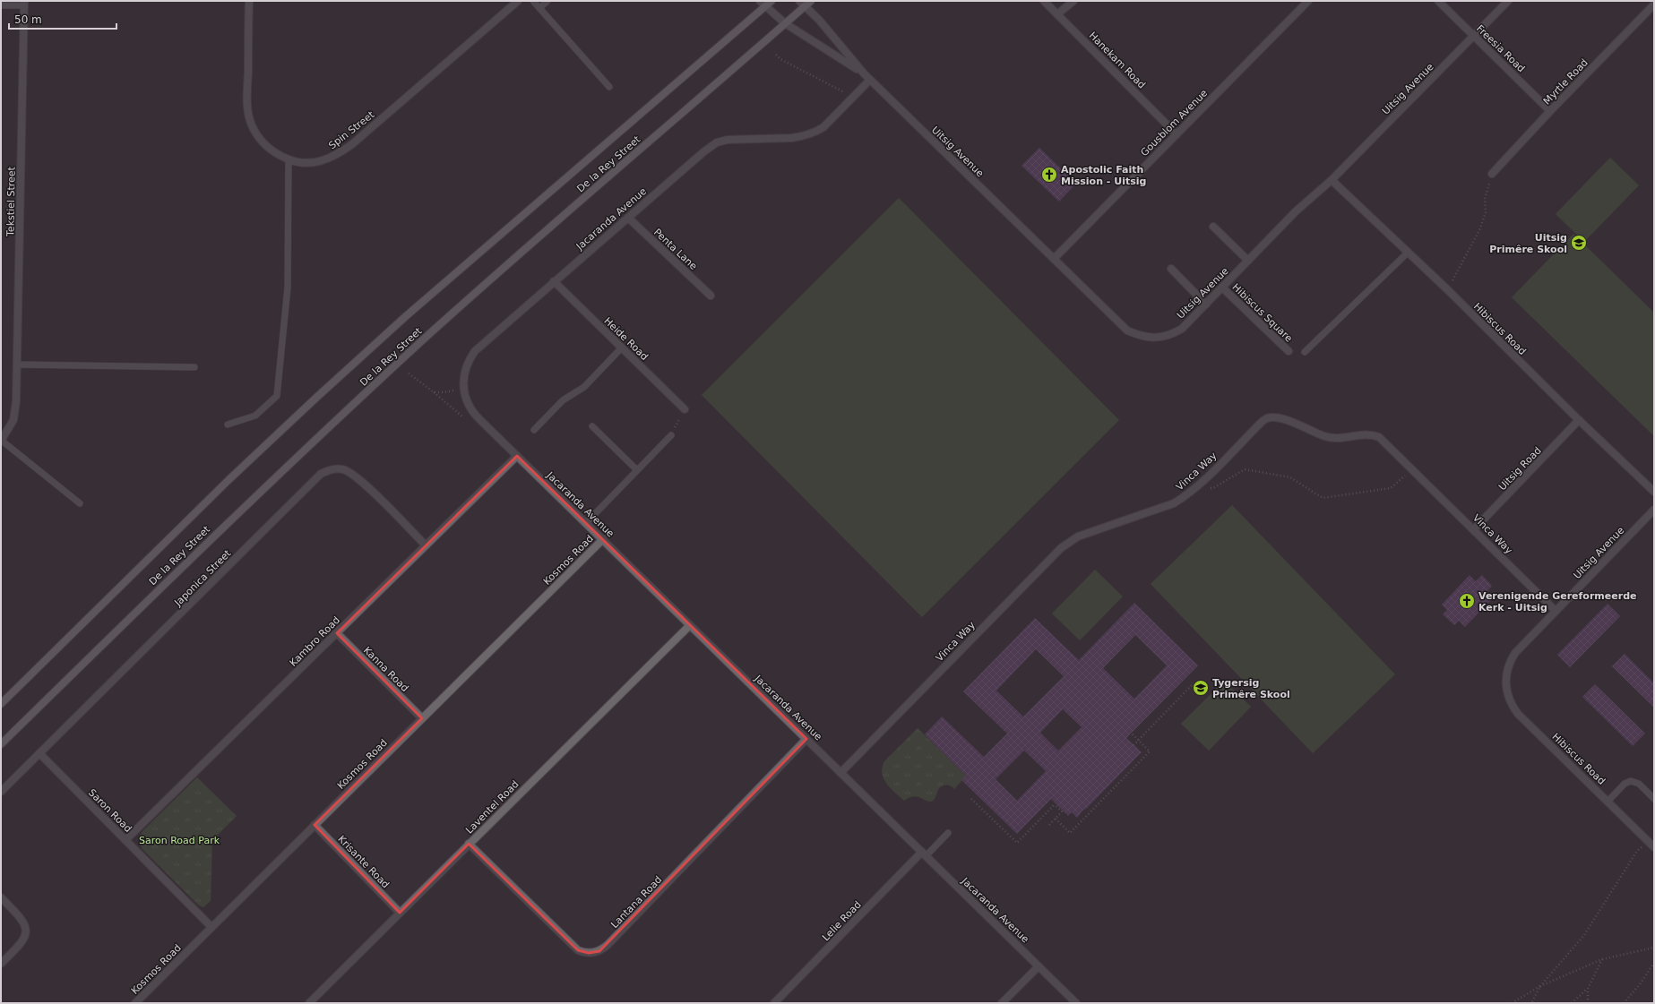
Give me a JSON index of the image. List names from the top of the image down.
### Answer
{
  "streets": {
    "main road": ["De la Rey Street"],
    "street": [
      "Freesia Road",
      "Hanekam Road",
      "Myrtle Road",
      "Uitsig Avenue",
      "Gousblom Avenue",
      "Spin Street",
      "Tekstiel Street",
      "Jacaranda Avenue",
      "Penta Lane",
      "Hibiscus Square",
      "Hibiscus Road",
      "Heide Road",
      "Uitsig Road",
      "Vinca Way",
      "Kosmos Road",
      "Japonica Street",
      "Kambro Road",
      "Kanna Road",
      "Laventel Road",
      "Saron Road",
      "Krisante Road",
      "Lantana Road",
      "Lelie Road"
    ]
  },
  "crossings": [
    ["Freesia Road", "Myrtle Road"],
    ["Freesia Road", "Uitsig Avenue"],
    ["Hanekam Road", "Gousblom Avenue"],
    ["Uitsig Avenue", "Gousblom Avenue"],
    ["Uitsig Avenue", "De la Rey Street"],
    ["Uitsig Avenue", "Jacaranda Avenue"],
    ["Uitsig Avenue", "Hibiscus Square"],
    ["Uitsig Avenue", "Hibiscus Road"],
    ["Uitsig Avenue", "Vinca Way"],
    ["Jacaranda Avenue", "Penta Lane"],
    ["Jacaranda Avenue", "Heide Road"],
    ["Jacaranda Avenue", "Vinca Way"],
    ["Jacaranda Avenue", "Kosmos Road"],
    ["Jacaranda Avenue", "Kambro Road"],
    ["Jacaranda Avenue", "Laventel Road"],
    ["Jacaranda Avenue", "Lantana Road"],
    ["Jacaranda Avenue", "Lelie Road"],
    ["Hibiscus Road", "Uitsig Road"],
    ["Uitsig Road", "Vinca Way"],
    ["Kosmos Road", "Kanna Road"],
    ["Kosmos Road", "Saron Road"],
    ["Kosmos Road", "Krisante Road"],
    ["Japonica Street", "Kambro Road"],
    ["Japonica Street", "Saron Road"],
    ["Kambro Road", "Kanna Road"],
    ["Kambro Road", "Saron Road"],
    ["Laventel Road", "Krisante Road"],
    ["Laventel Road", "Lantana Road"]
  ],
  "parks": ["Saron Road Park"],
  "places": {
    "church": ["Apostolic Faith Mission - Uitsig", "Verenigende Gereformeerde Kerk - Uitsig"],
    "school or university": ["Uitsig Primêre Skool", "Tygersig Primêre Skool"]
  },
  "scale_bar": "50 m"
}
